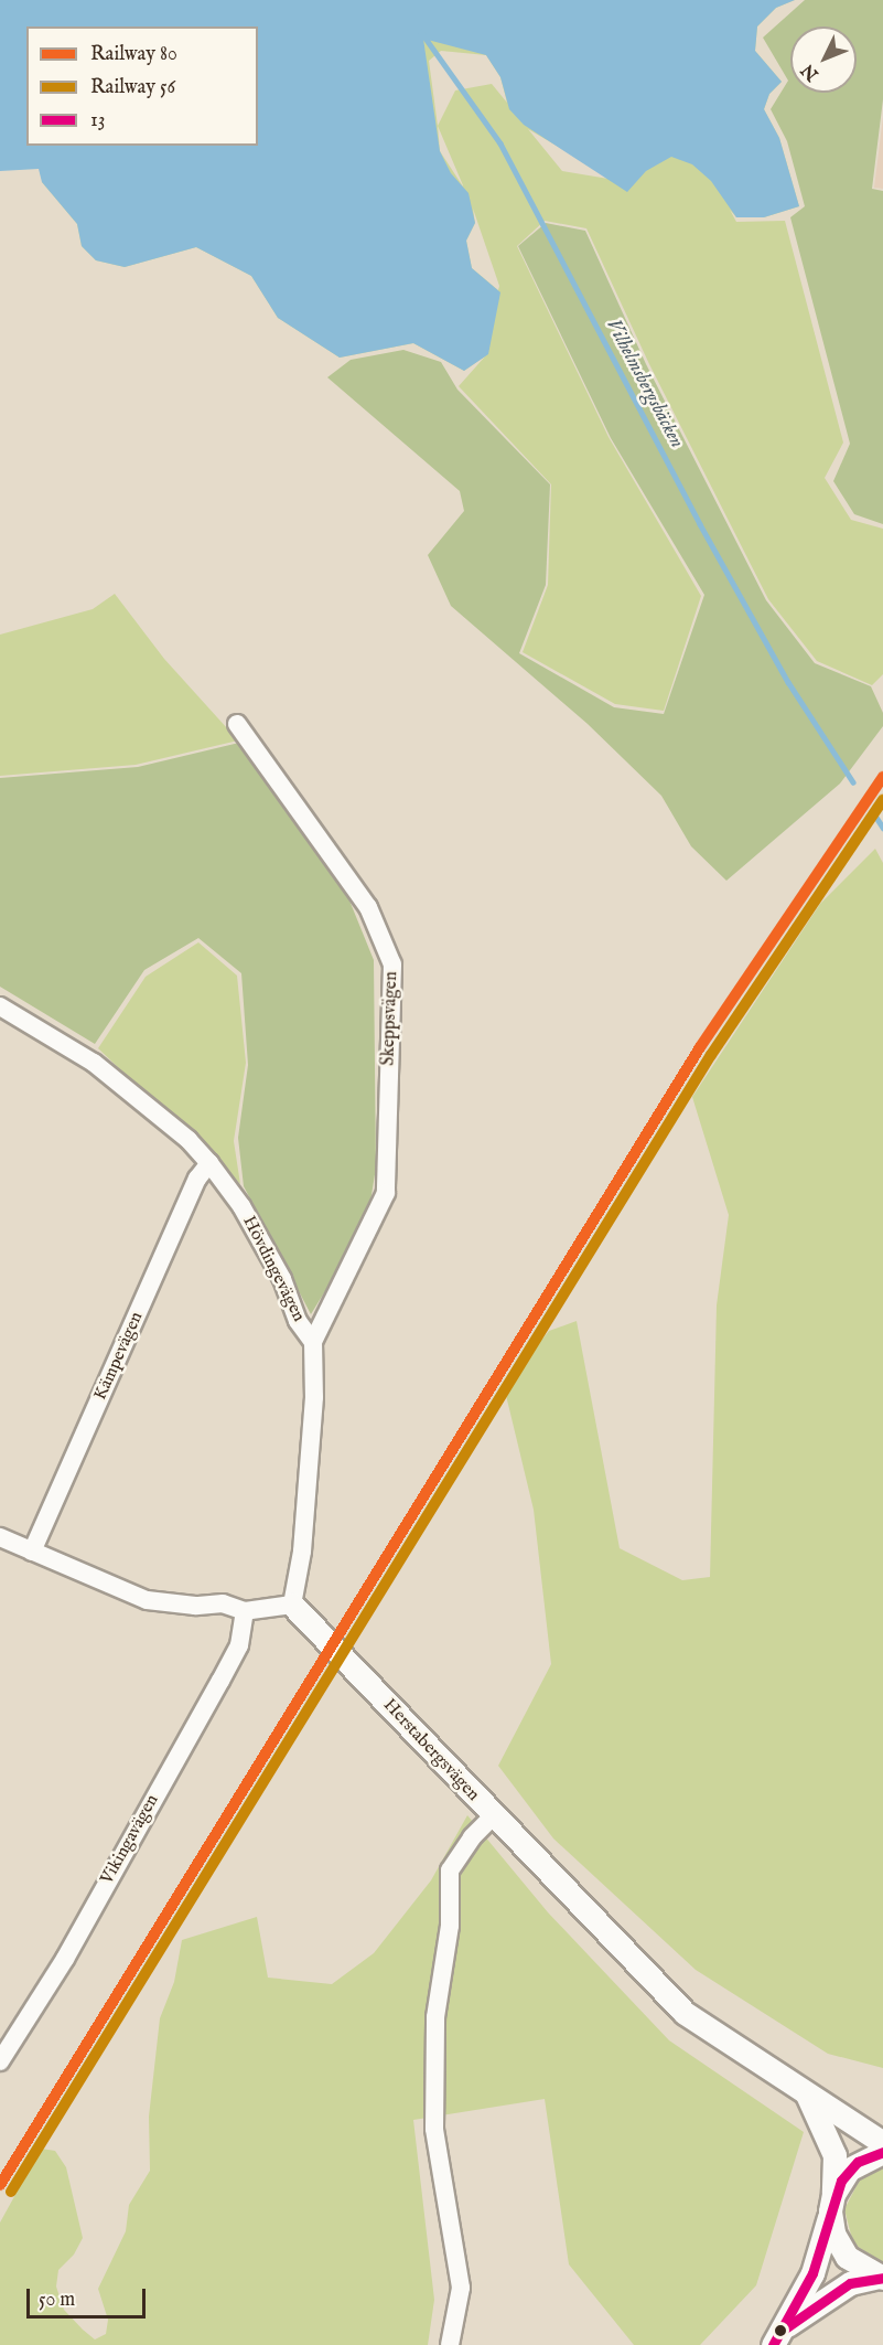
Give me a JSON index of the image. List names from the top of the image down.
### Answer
{
  "streets": {
    "street": [
      "Skeppsvägen",
      "Hövdingevägen",
      "Kämpevägen",
      "Herstabergsvägen",
      "Vikingavägen"
    ]
  },
  "crossings": [
    ["Skeppsvägen", "Hövdingevägen"],
    ["Hövdingevägen", "Kämpevägen"],
    ["Hövdingevägen", "Herstabergsvägen"]
  ],
  "water": ["Vilhelmsbergsbäcken"],
  "lines": ["rail line 80", "rail line 56", "transit line 13"],
  "legend": ["Railway 80", "Railway 56", "13"],
  "scale_bar": "50 m",
  "north": "bottom left"
}
